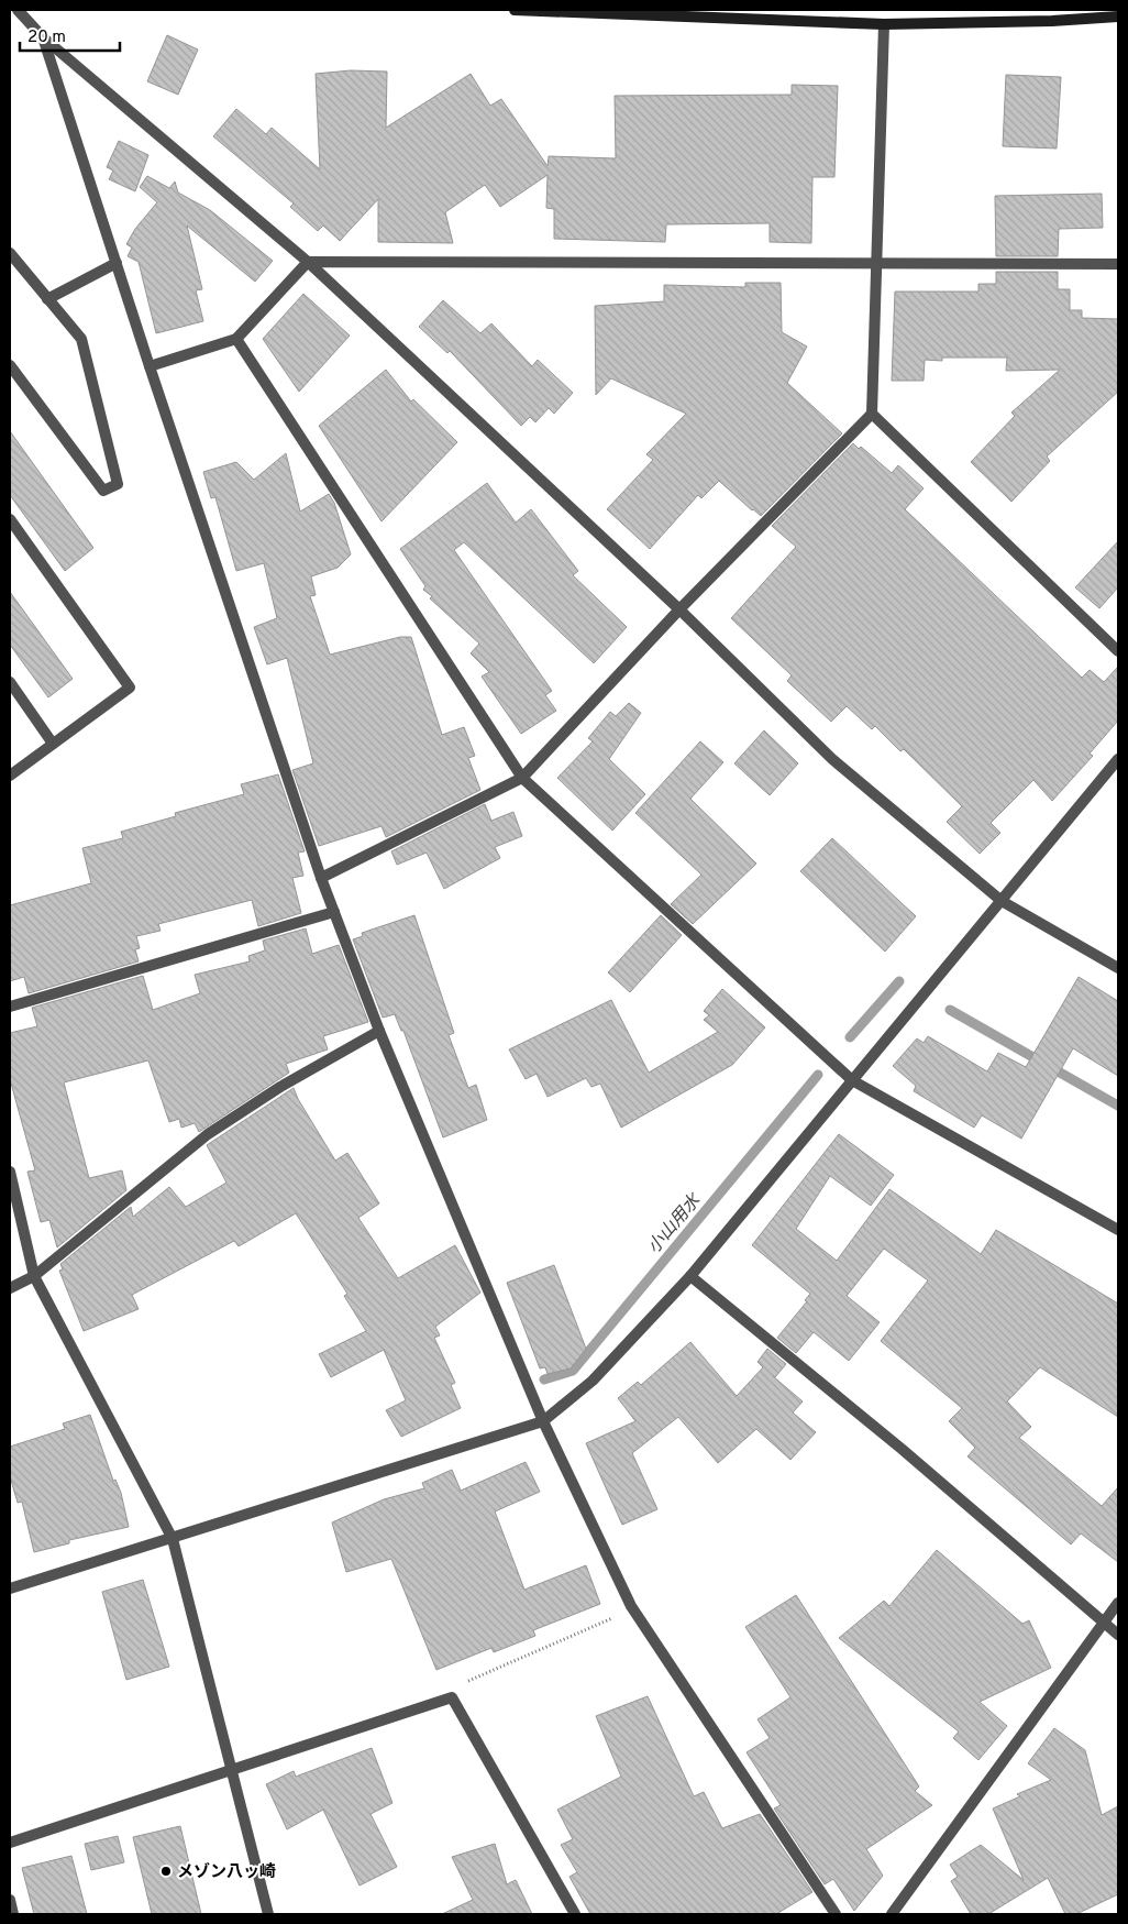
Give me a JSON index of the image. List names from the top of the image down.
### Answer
{
  "water": ["小山用水"],
  "places": ["メゾン八ッ崎"],
  "scale_bar": "20 m"
}
